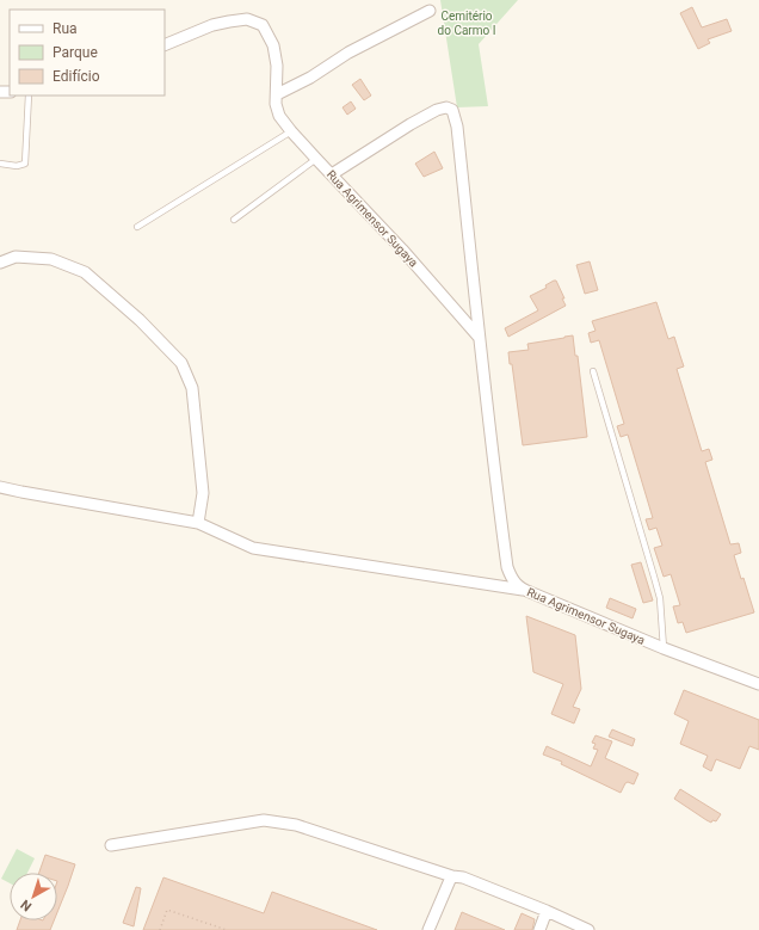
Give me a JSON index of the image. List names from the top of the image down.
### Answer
{
  "streets": {
    "street": ["Rua Agrimensor Sugaya"]
  },
  "parks": ["Cemitério do Carmo I"],
  "legend": ["Rua", "Parque", "Edifício"],
  "north": "bottom left"
}
